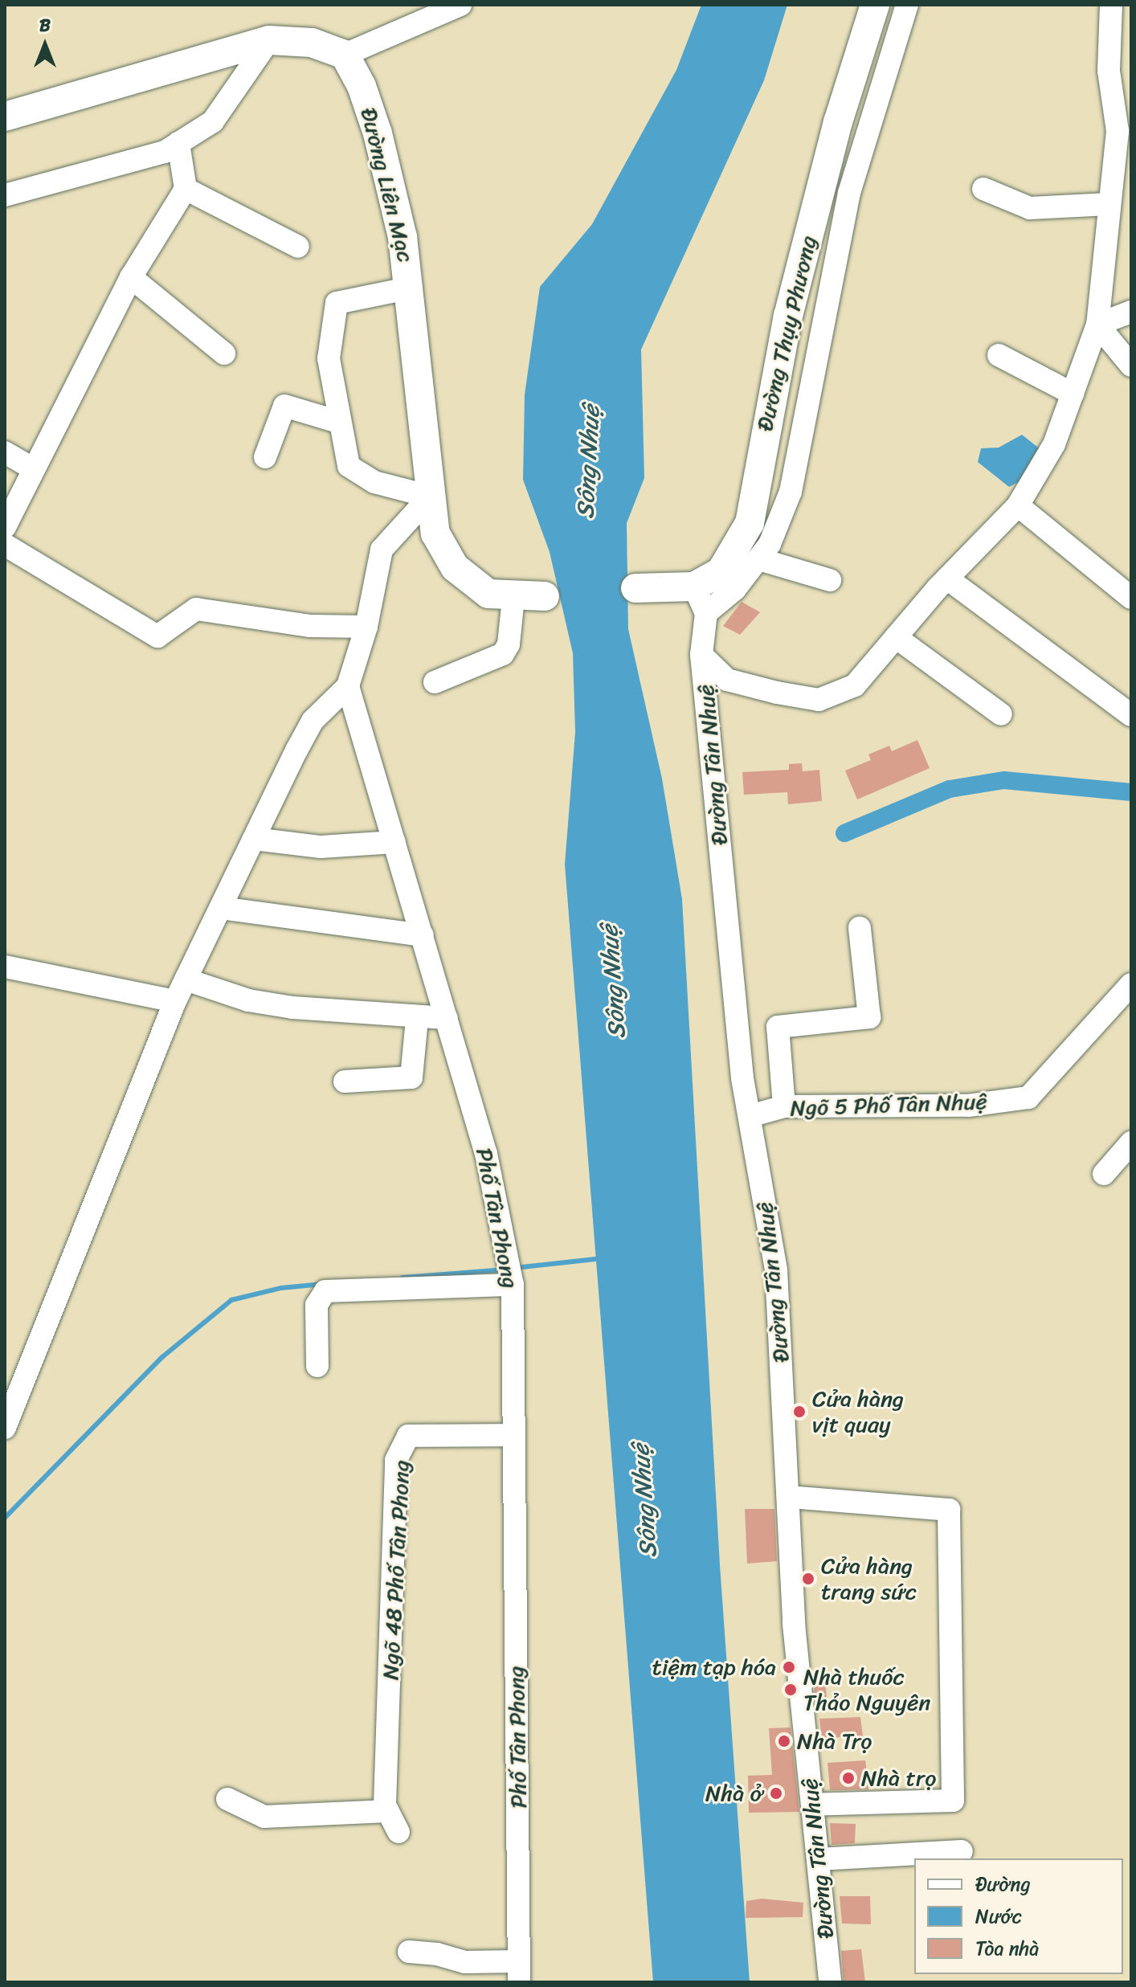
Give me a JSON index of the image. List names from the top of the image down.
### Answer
{
  "streets": {
    "main road": ["Đường Liên Mạc", "Đường Thụy Phương"],
    "street": [
      "Đường Tân Nhuệ",
      "Ngõ 5 Phố Tân Nhuệ",
      "Phố Tân Phong",
      "Ngõ 48 Phố Tân Phong"
    ]
  },
  "crossings": [
    ["Đường Thụy Phương", "Đường Tân Nhuệ"],
    ["Đường Tân Nhuệ", "Ngõ 5 Phố Tân Nhuệ"],
    ["Phố Tân Phong", "Ngõ 48 Phố Tân Phong"]
  ],
  "water": ["Sông Nhuệ"],
  "places": [
    "Cửa hàng vịt quay",
    "Cửa hàng trang sức",
    "tiệm tạp hóa",
    "Nhà thuốc Thảo Nguyên",
    "Nhà Trọ",
    "Nhà trọ",
    "Nhà ở"
  ],
  "legend": ["Đường", "Nước", "Tòa nhà"],
  "north": "top"
}
